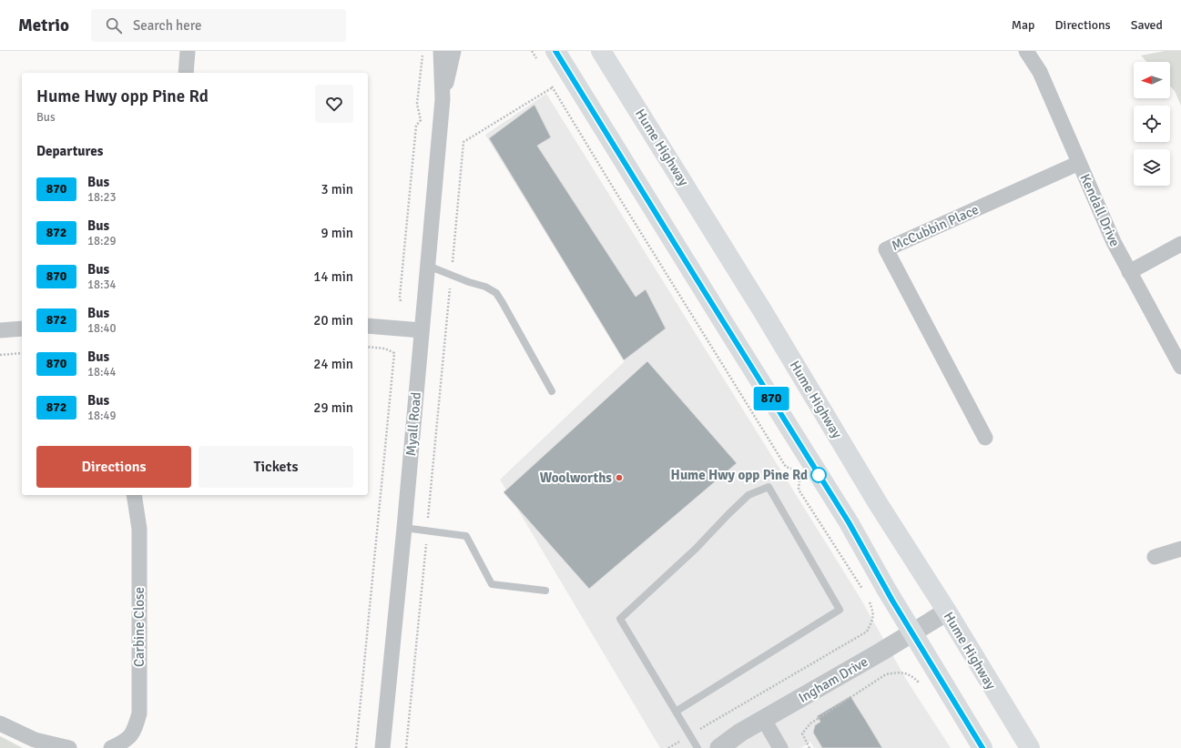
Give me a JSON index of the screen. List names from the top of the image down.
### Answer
{
  "streets": {
    "highway": ["Hume Highway"],
    "street": [
      "Kendall Drive",
      "McCubbin Place",
      "Myall Road",
      "Carbine Close",
      "Ingham Drive"
    ]
  },
  "crossings": [
    ["Hume Highway", "Ingham Drive"],
    ["Kendall Drive", "McCubbin Place"]
  ],
  "places": ["Hume Hwy opp Pine Rd", "Woolworths"],
  "lines": ["bus line 870"],
  "north": "left",
  "page": {
    "header": "Metrio",
    "search": "Search here",
    "nav": ["Map", "Directions", "Saved"],
    "on_map": "870",
    "heading": [
      ["Hume Hwy opp Pine Rd", "Bus"],
      "Departures"
    ],
    "list": [
      {
        "mark": "870",
        "name": "Bus",
        "note": "18:23",
        "value": "3 min"
      },
      {
        "mark": "872",
        "name": "Bus",
        "note": "18:29",
        "value": "9 min"
      },
      {
        "mark": "870",
        "name": "Bus",
        "note": "18:34",
        "value": "14 min"
      },
      {
        "mark": "872",
        "name": "Bus",
        "note": "18:40",
        "value": "20 min"
      },
      {
        "mark": "870",
        "name": "Bus",
        "note": "18:44",
        "value": "24 min"
      },
      {
        "mark": "872",
        "name": "Bus",
        "note": "18:49",
        "value": "29 min"
      }
    ],
    "buttons": ["Directions", "Tickets"]
  }
}
